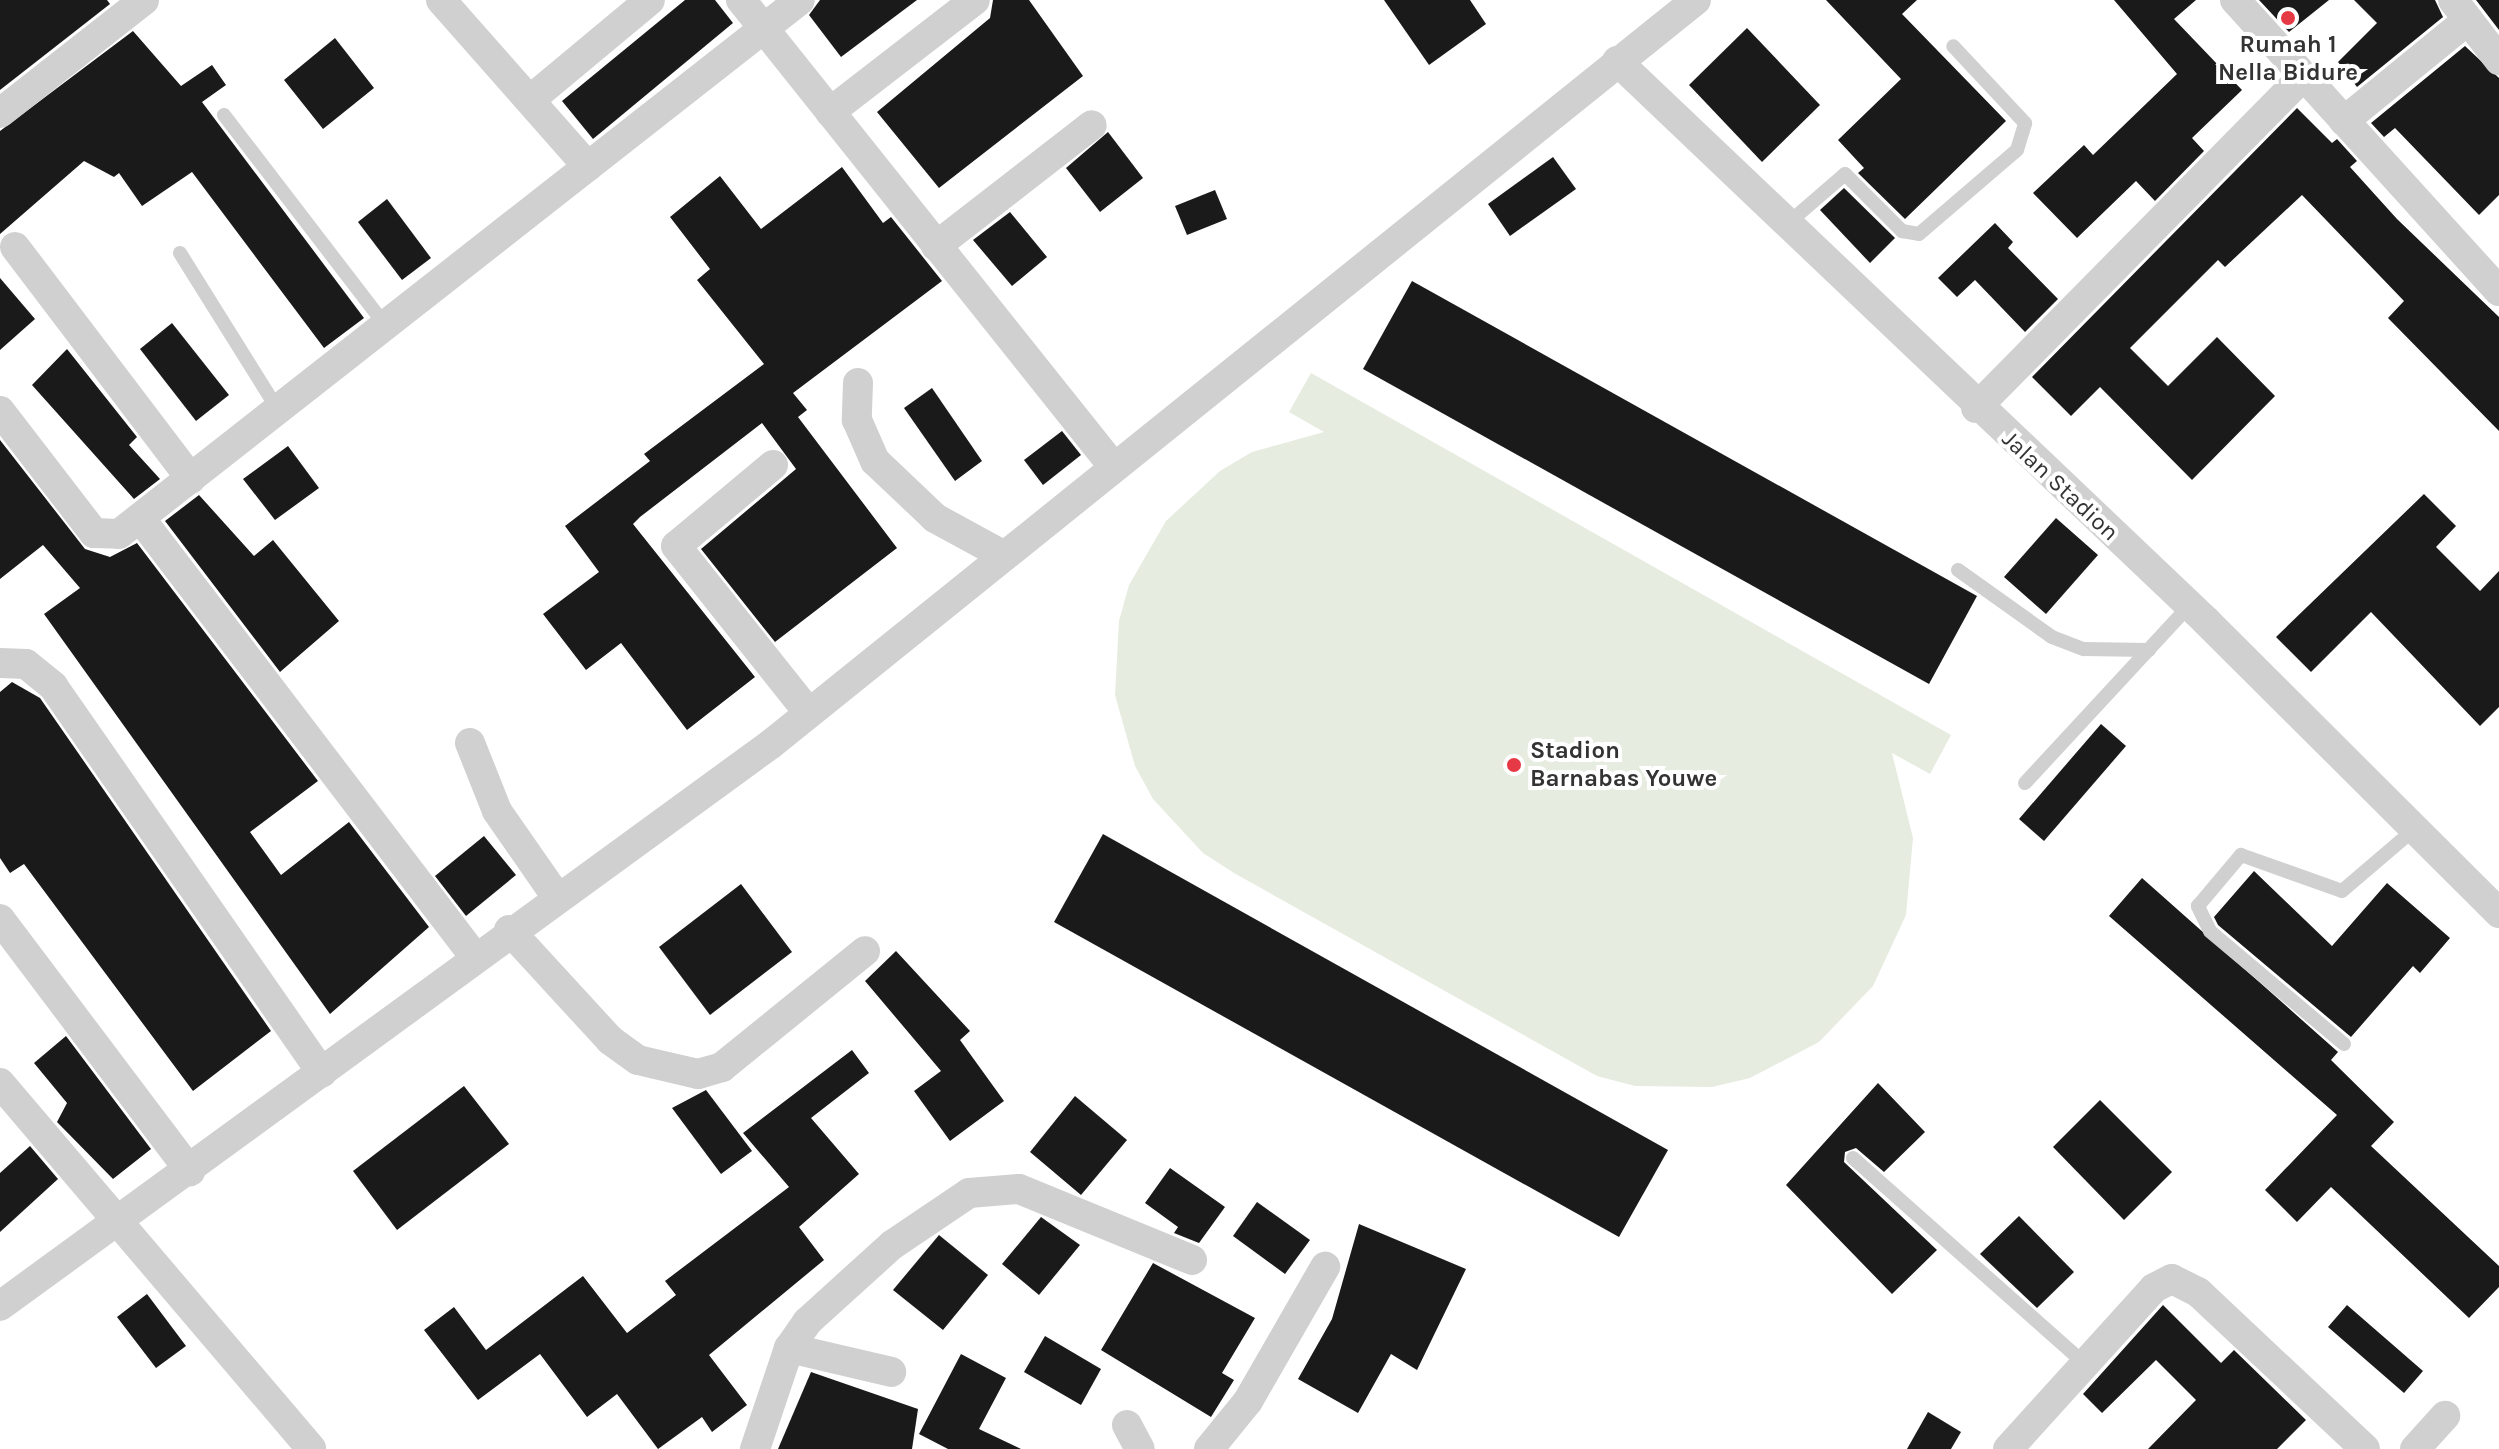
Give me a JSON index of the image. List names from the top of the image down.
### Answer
{
  "streets": {
    "street": ["Jalan Stadion"]
  },
  "places": ["Rumah 1 Nella Bidure", "Stadion Barnabas Youwe"]
}
